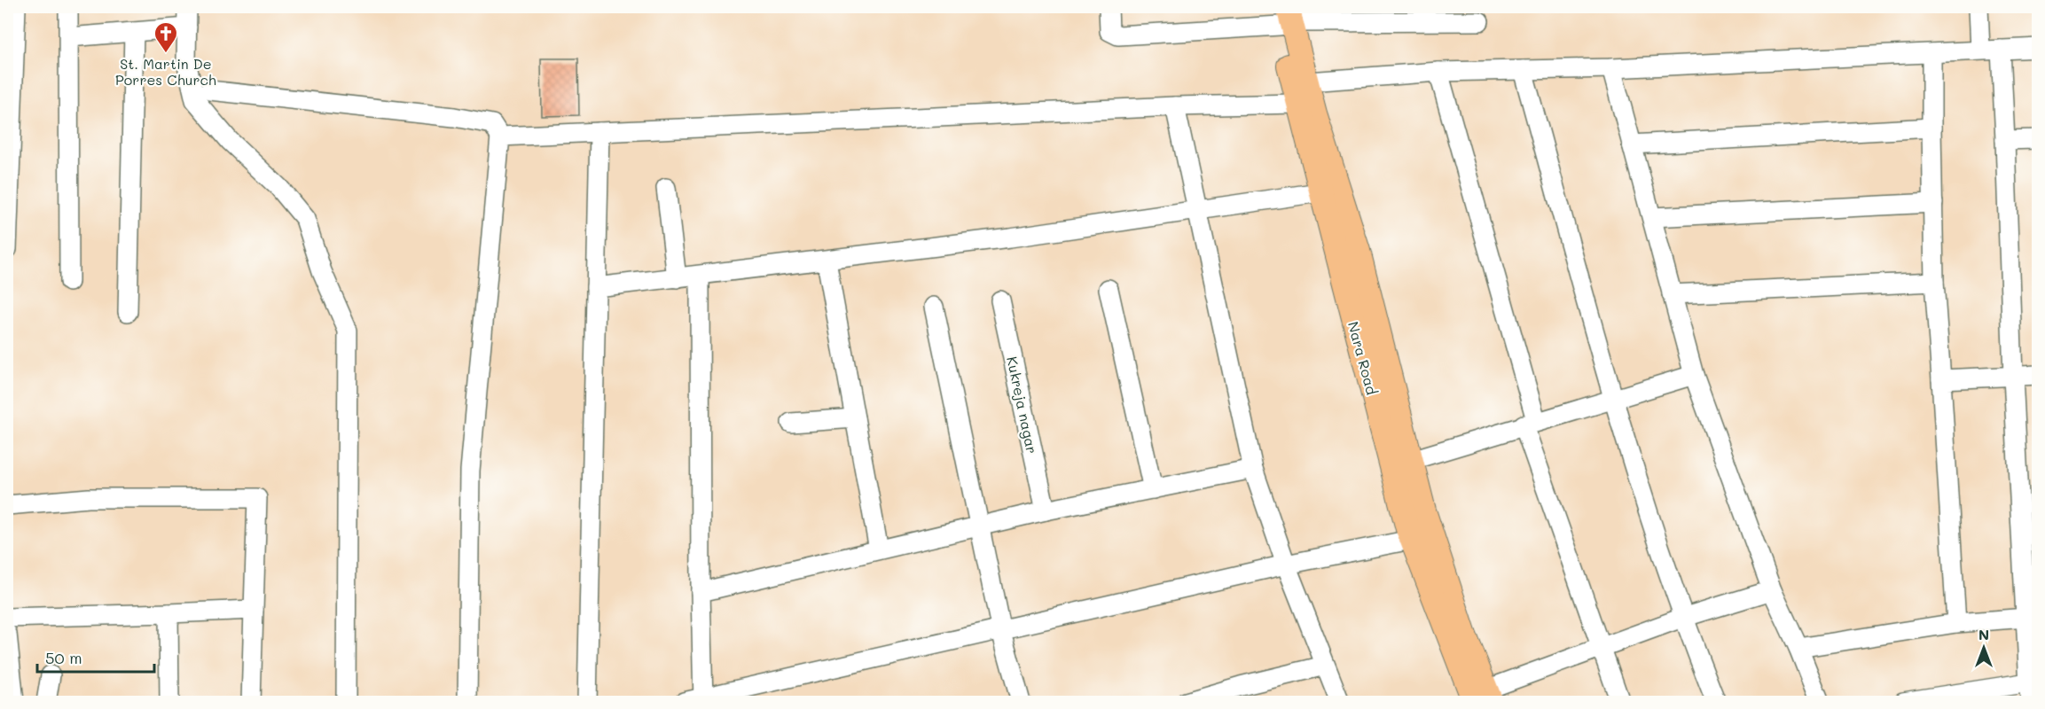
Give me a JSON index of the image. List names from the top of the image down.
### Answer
{
  "streets": {
    "main road": ["Nara Road"],
    "street": ["Kukreja nagar"]
  },
  "places": {
    "church": ["St. Martin De Porres Church"]
  },
  "scale_bar": "50 m",
  "north": "top"
}
